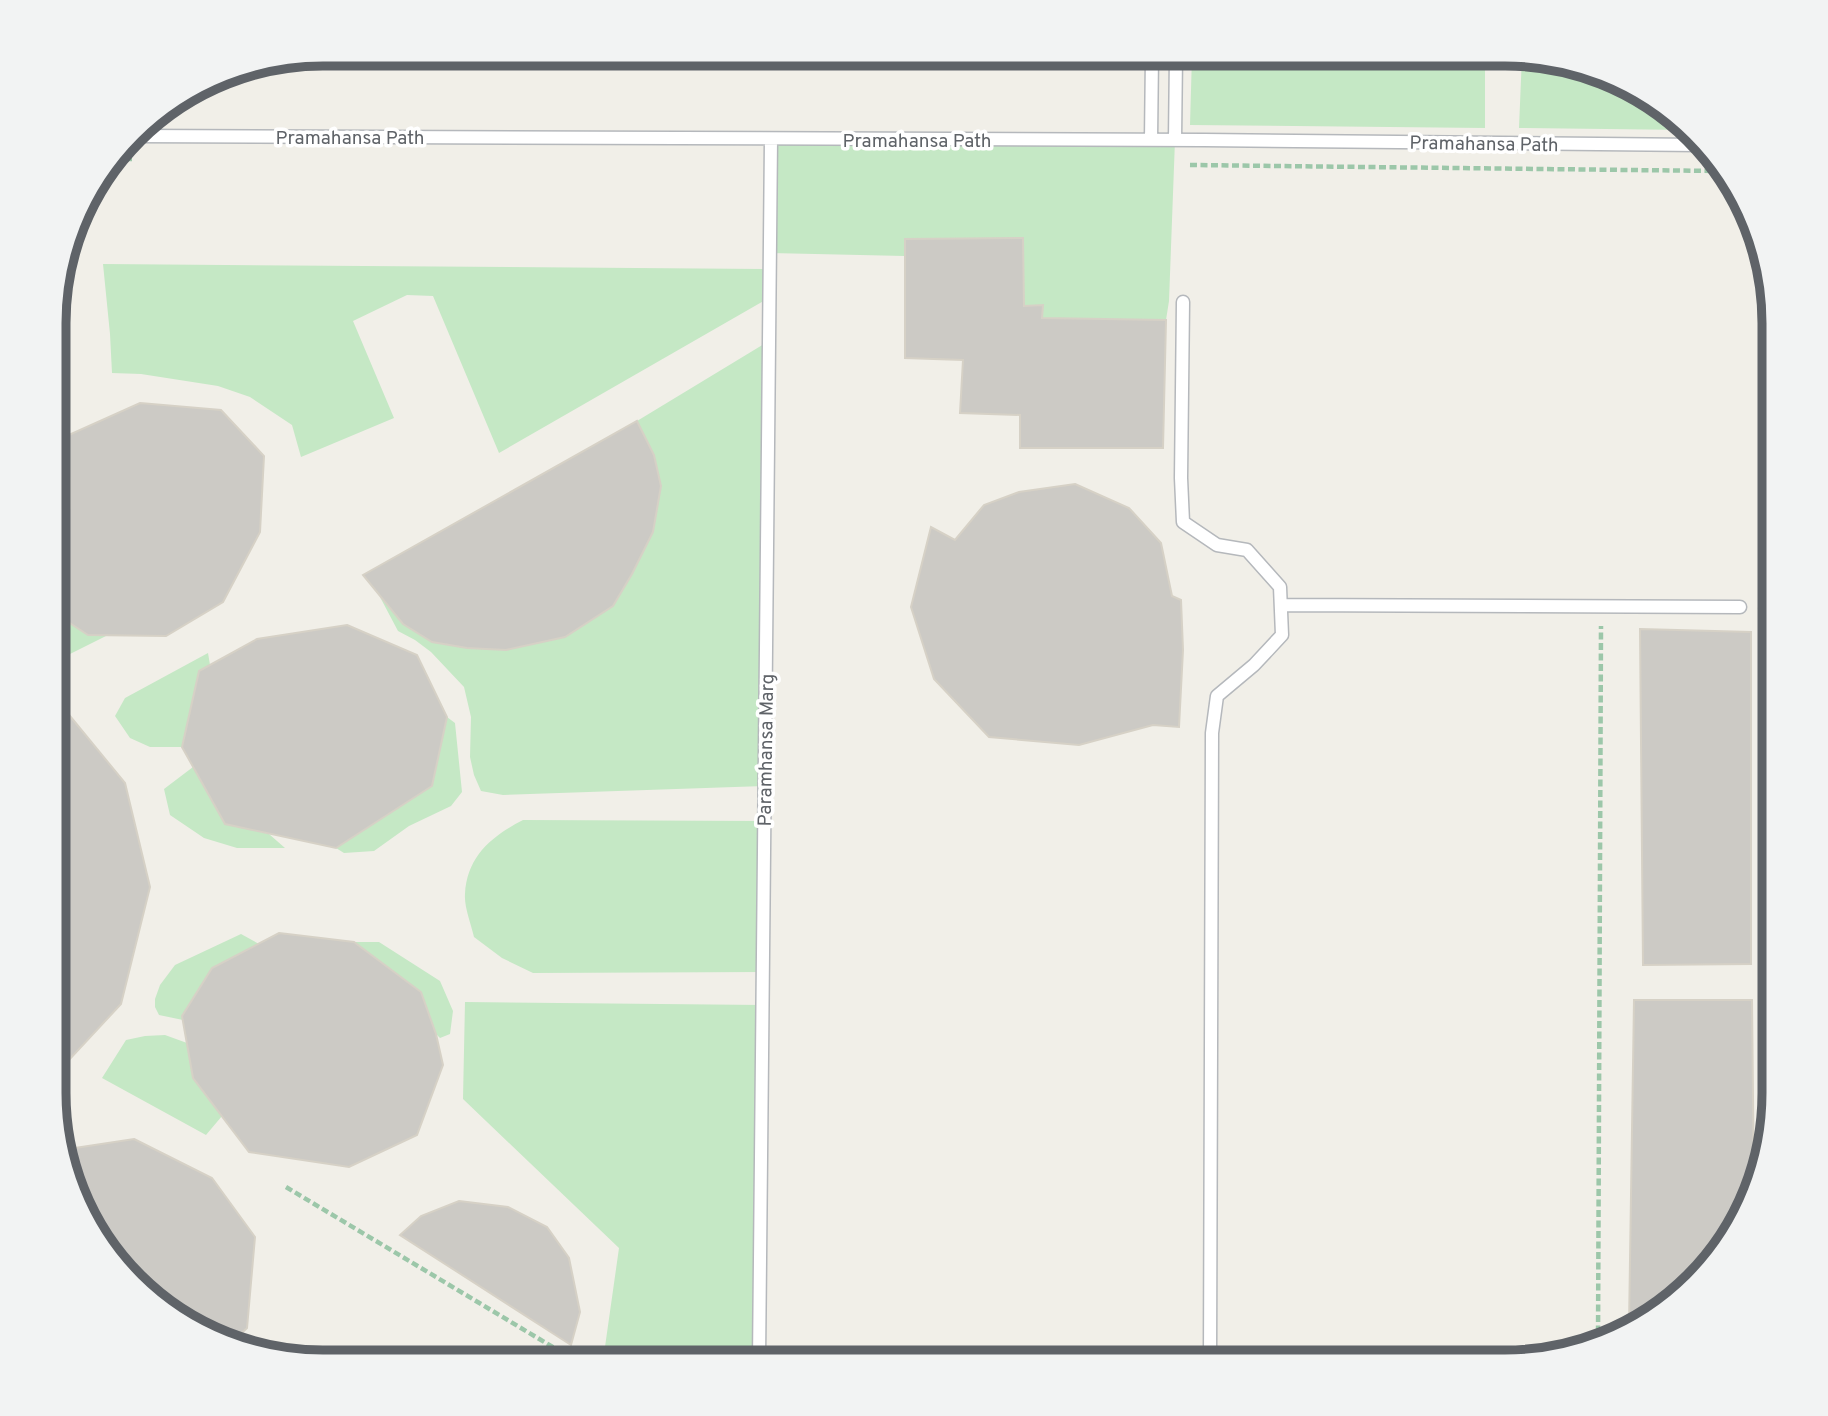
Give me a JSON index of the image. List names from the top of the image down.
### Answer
{
  "streets": {
    "lane": ["Pramahansa Path", "Paramhansa Marg"]
  },
  "crossings": [
    ["Pramahansa Path", "Paramhansa Marg"]
  ]
}
